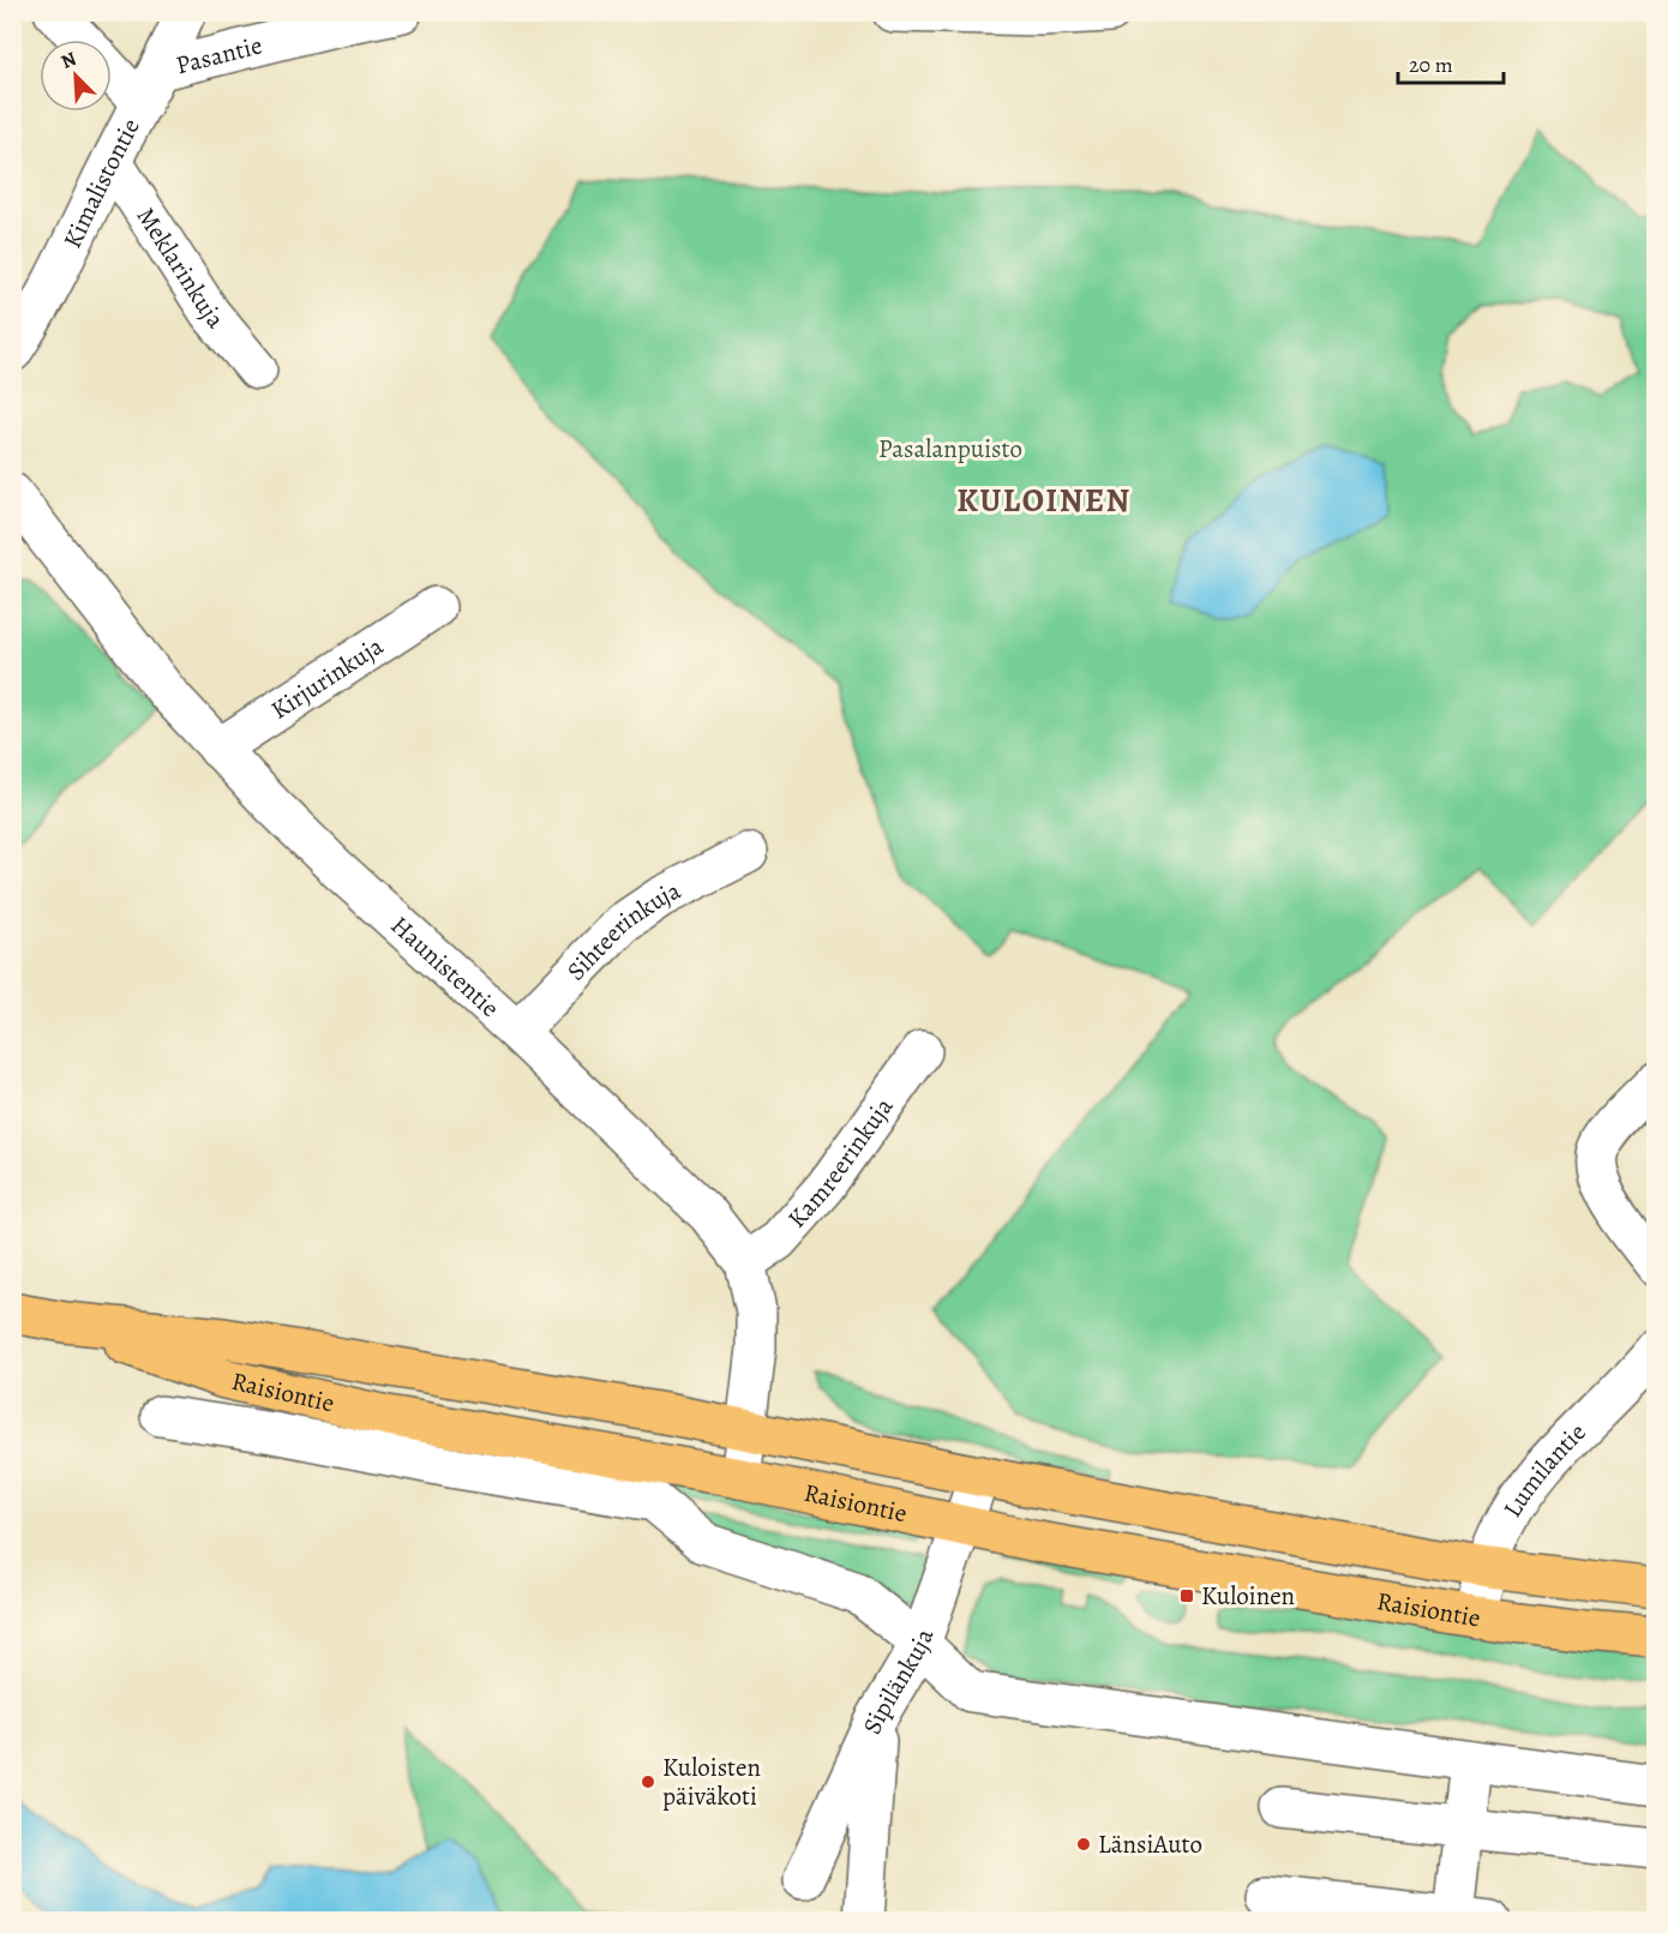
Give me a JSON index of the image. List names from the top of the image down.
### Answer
{
  "streets": {
    "main road": ["Raisiontie"],
    "street": [
      "Pasantie",
      "Kimalistontie",
      "Meklarinkuja",
      "Kirjurinkuja",
      "Sihteerinkuja",
      "Haunistentie",
      "Kamreerinkuja",
      "Lumilantie",
      "Sipilänkuja"
    ]
  },
  "crossings": [
    ["Pasantie", "Kimalistontie"],
    ["Kimalistontie", "Meklarinkuja"],
    ["Kirjurinkuja", "Haunistentie"],
    ["Sihteerinkuja", "Haunistentie"],
    ["Haunistentie", "Kamreerinkuja"],
    ["Haunistentie", "Raisiontie"],
    ["Raisiontie", "Lumilantie"],
    ["Raisiontie", "Sipilänkuja"]
  ],
  "districts": ["KULOINEN"],
  "parks": ["Pasalanpuisto"],
  "places": {
    "transit": ["Kuloinen"],
    "other": ["Kuloisten päiväkoti", "LänsiAuto"]
  },
  "scale_bar": "20 m",
  "north": "top left"
}
